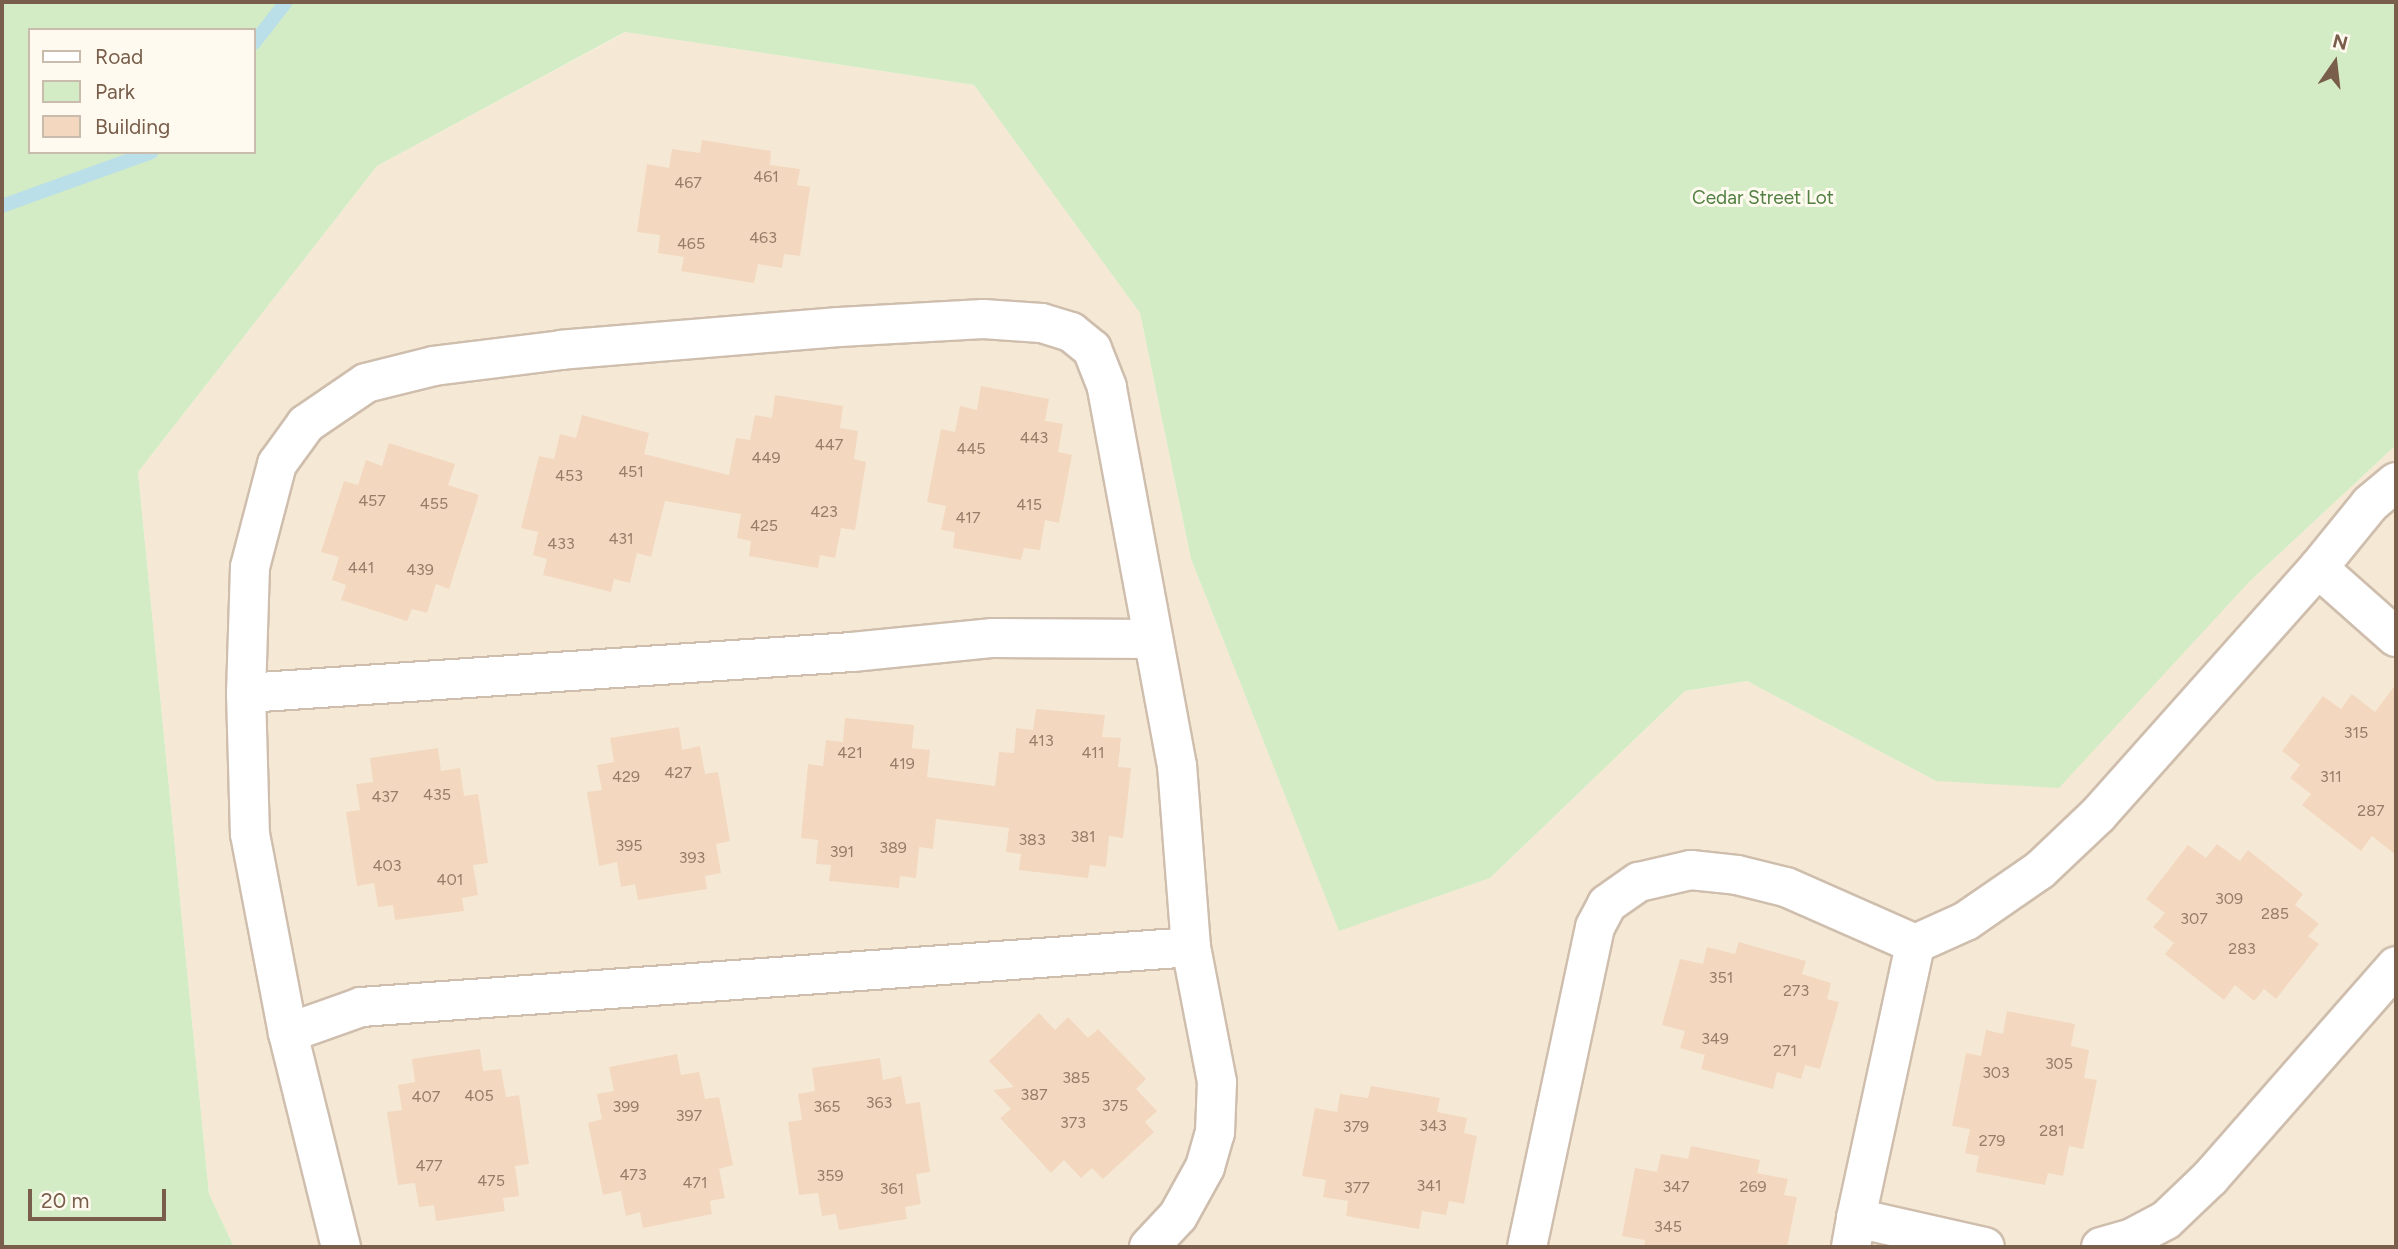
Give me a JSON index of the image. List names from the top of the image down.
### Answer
{
  "parks": ["Cedar Street Lot"],
  "house_numbers": [
    "461",
    "467",
    "463",
    "465",
    "443",
    "447",
    "445",
    "449",
    "451",
    "453",
    "457",
    "455",
    "415",
    "423",
    "417",
    "425",
    "431",
    "433",
    "441",
    "439",
    "315",
    "413",
    "421",
    "411",
    "419",
    "427",
    "429",
    "311",
    "435",
    "437",
    "287",
    "381",
    "383",
    "395",
    "389",
    "391",
    "393",
    "403",
    "401",
    "309",
    "285",
    "307",
    "283",
    "351",
    "273",
    "349",
    "271",
    "305",
    "303",
    "385",
    "387",
    "405",
    "407",
    "363",
    "375",
    "399",
    "365",
    "397",
    "373",
    "343",
    "379",
    "281",
    "279",
    "477",
    "473",
    "359",
    "475",
    "471",
    "341",
    "347",
    "269",
    "377",
    "361",
    "345"
  ],
  "legend": ["Road", "Park", "Building"],
  "scale_bar": "20 m",
  "north": "top"
}
